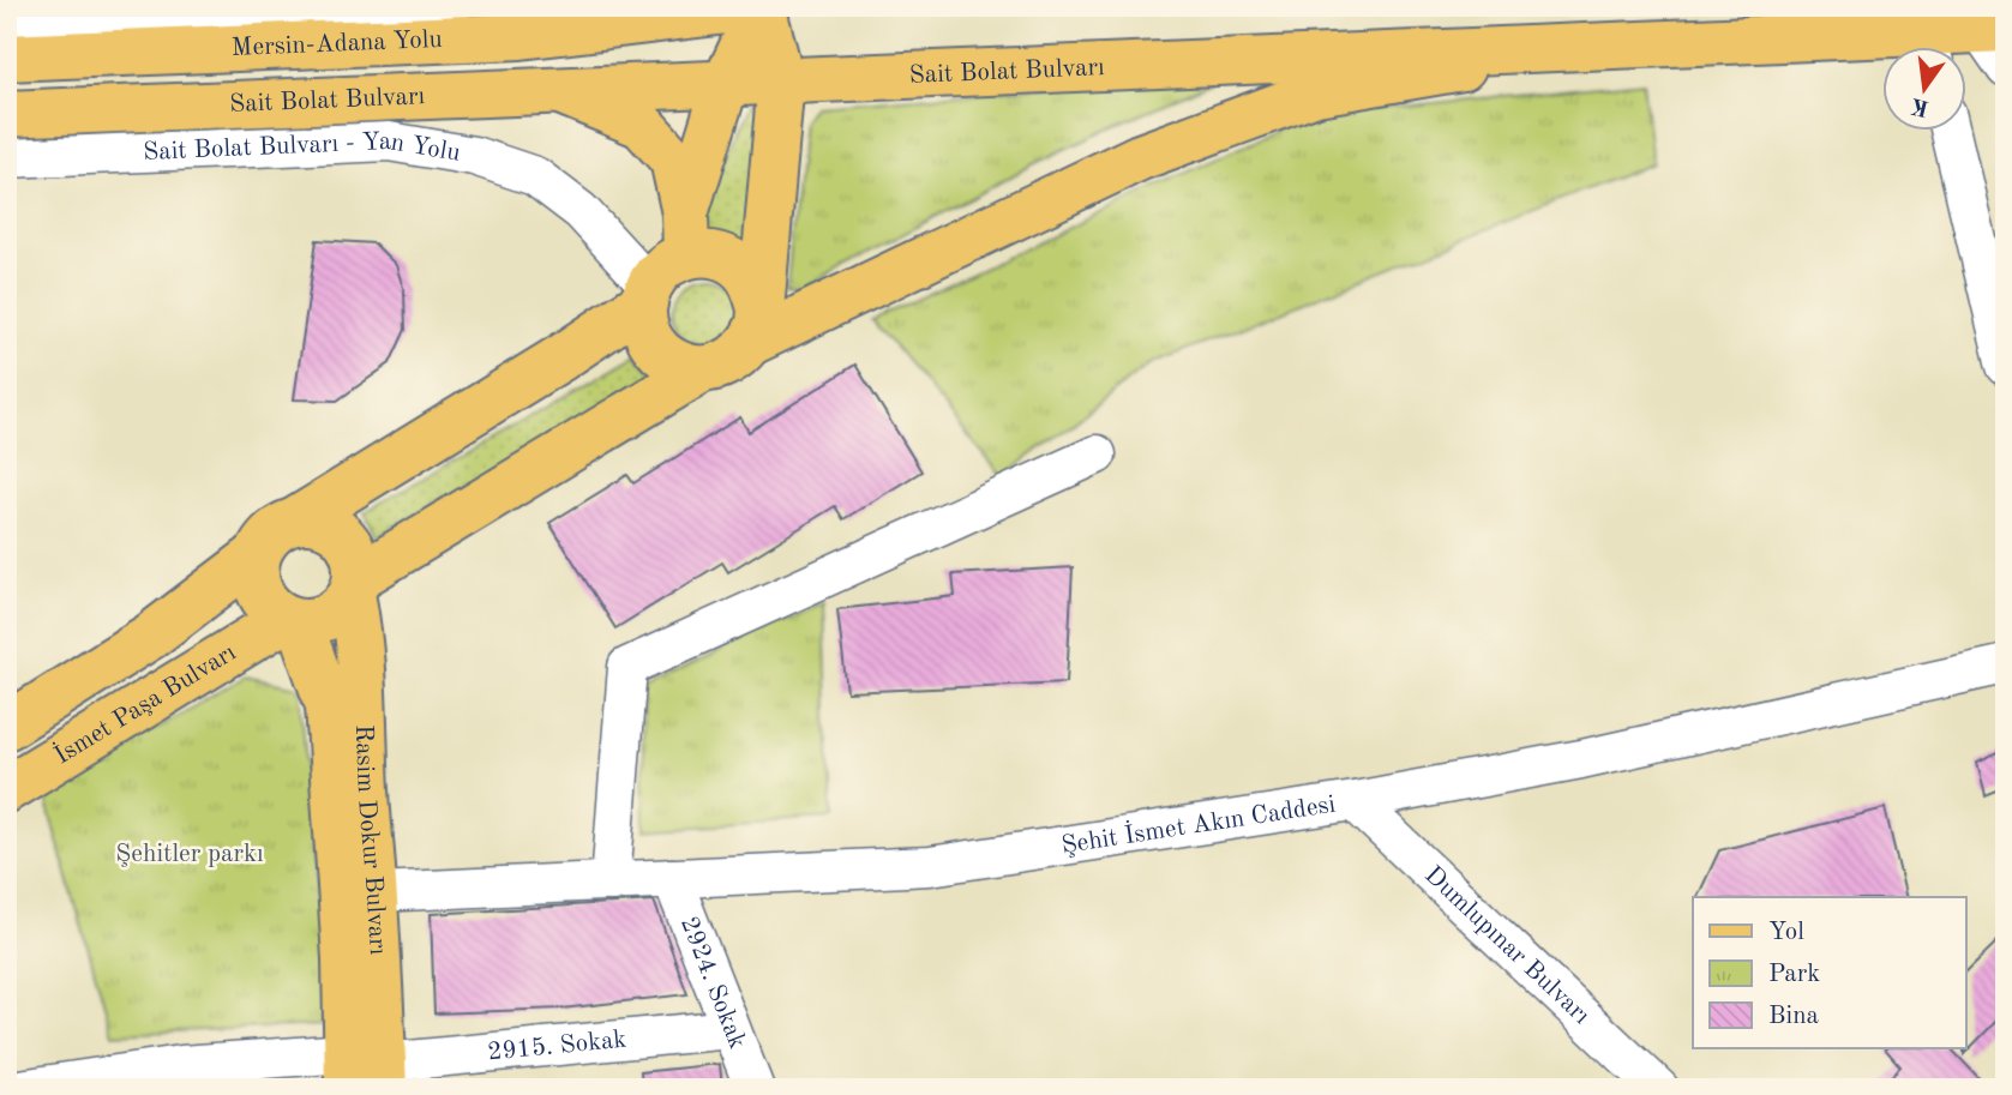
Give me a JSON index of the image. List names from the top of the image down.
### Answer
{
  "streets": {
    "main road": [
      "Mersin-Adana Yolu",
      "Sait Bolat Bulvarı",
      "İsmet Paşa Bulvarı",
      "Rasim Dokur Bulvarı"
    ],
    "street": [
      "Sait Bolat Bulvarı - Yan Yolu",
      "Şehit İsmet Akın Caddesi",
      "Dumlupınar Bulvarı",
      "2924. Sokak",
      "2915. Sokak"
    ]
  },
  "crossings": [
    ["İsmet Paşa Bulvarı", "Rasim Dokur Bulvarı"],
    ["Şehit İsmet Akın Caddesi", "Rasim Dokur Bulvarı"],
    ["Şehit İsmet Akın Caddesi", "Dumlupınar Bulvarı"],
    ["Şehit İsmet Akın Caddesi", "2924. Sokak"],
    ["Rasim Dokur Bulvarı", "2915. Sokak"],
    ["2924. Sokak", "2915. Sokak"]
  ],
  "parks": ["Şehitler parkı"],
  "legend": ["Yol", "Park", "Bina"],
  "north": "bottom"
}
